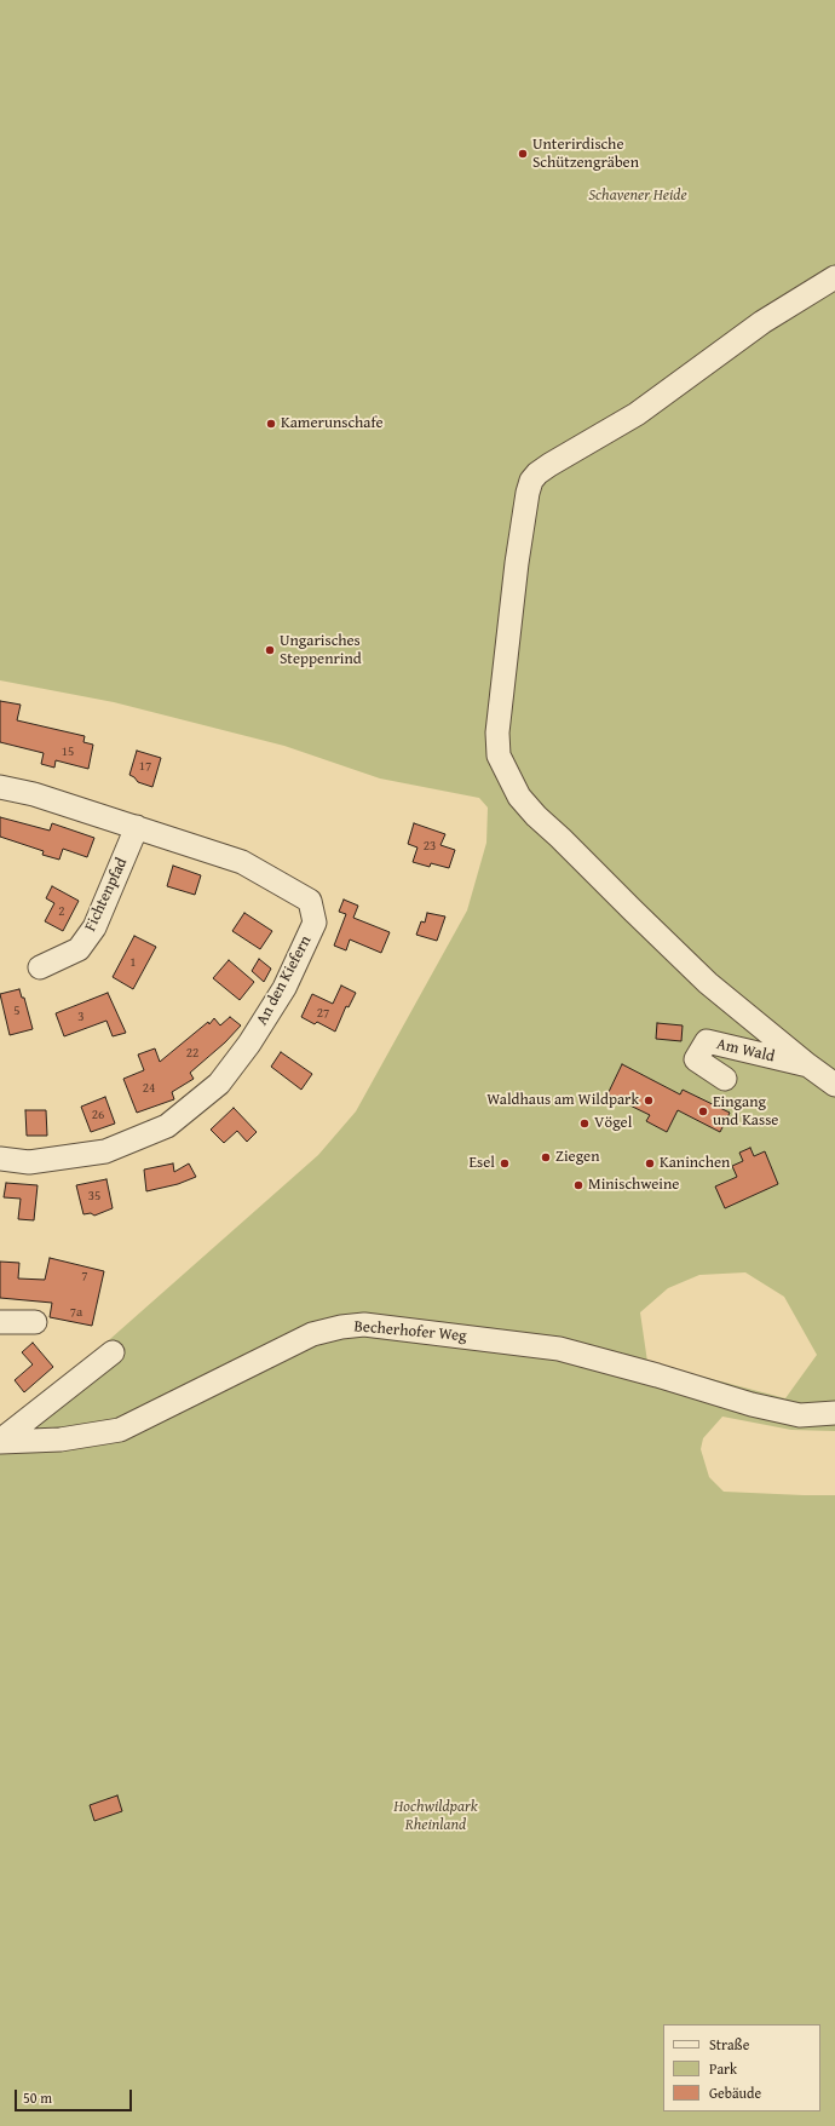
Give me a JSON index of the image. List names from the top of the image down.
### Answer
{
  "streets": {
    "street": [
      "Fichtenpfad",
      "An den Kiefern",
      "Am Wald",
      "Becherhofer Weg"
    ]
  },
  "crossings": [
    ["Fichtenpfad", "An den Kiefern"]
  ],
  "parks": ["Schavener Heide", "Hochwildpark Rheinland"],
  "places": [
    "Unterirdische Schützengräben",
    "Kamerunschafe",
    "Ungarisches Steppenrind",
    "Waldhaus am Wildpark",
    "Eingang und Kasse",
    "Vögel",
    "Ziegen",
    "Esel",
    "Kaninchen",
    "Minischweine"
  ],
  "house_numbers": [
    "15",
    "17",
    "23",
    "2",
    "1",
    "5",
    "27",
    "3",
    "22",
    "24",
    "26",
    "35",
    "7",
    "7a"
  ],
  "legend": ["Straße", "Park", "Gebäude"],
  "scale_bar": "50 m"
}
